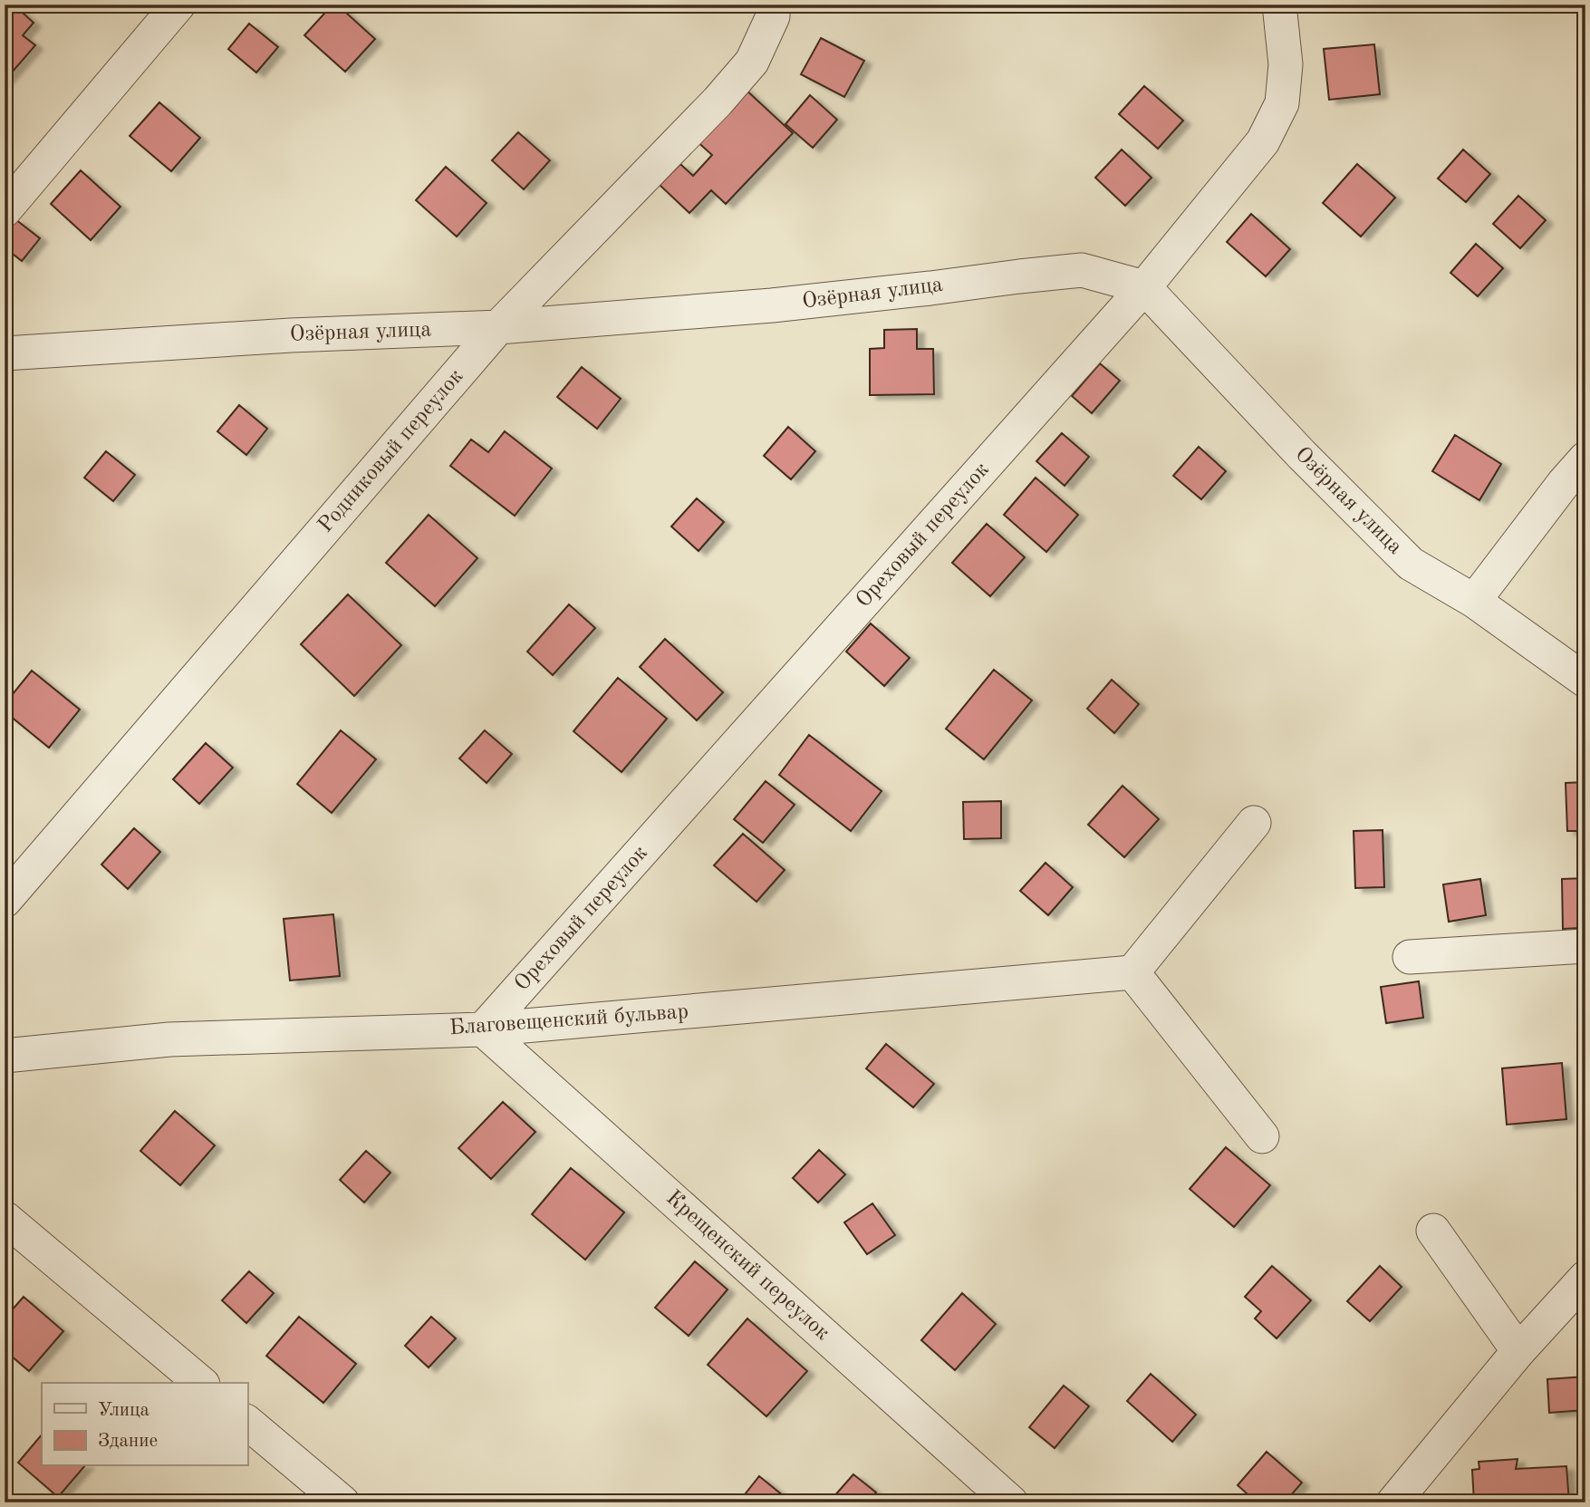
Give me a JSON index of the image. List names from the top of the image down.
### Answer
{
  "streets": {
    "street": [
      "Озёрная улица",
      "Родниковый переулок",
      "Ореховый переулок",
      "Благовещенский бульвар",
      "Крещенский переулок"
    ]
  },
  "crossings": [
    ["Озёрная улица", "Родниковый переулок"],
    ["Озёрная улица", "Ореховый переулок"],
    ["Ореховый переулок", "Благовещенский бульвар"],
    ["Ореховый переулок", "Крещенский переулок"],
    ["Благовещенский бульвар", "Крещенский переулок"]
  ],
  "legend": ["Улица", "Здание"]
}
